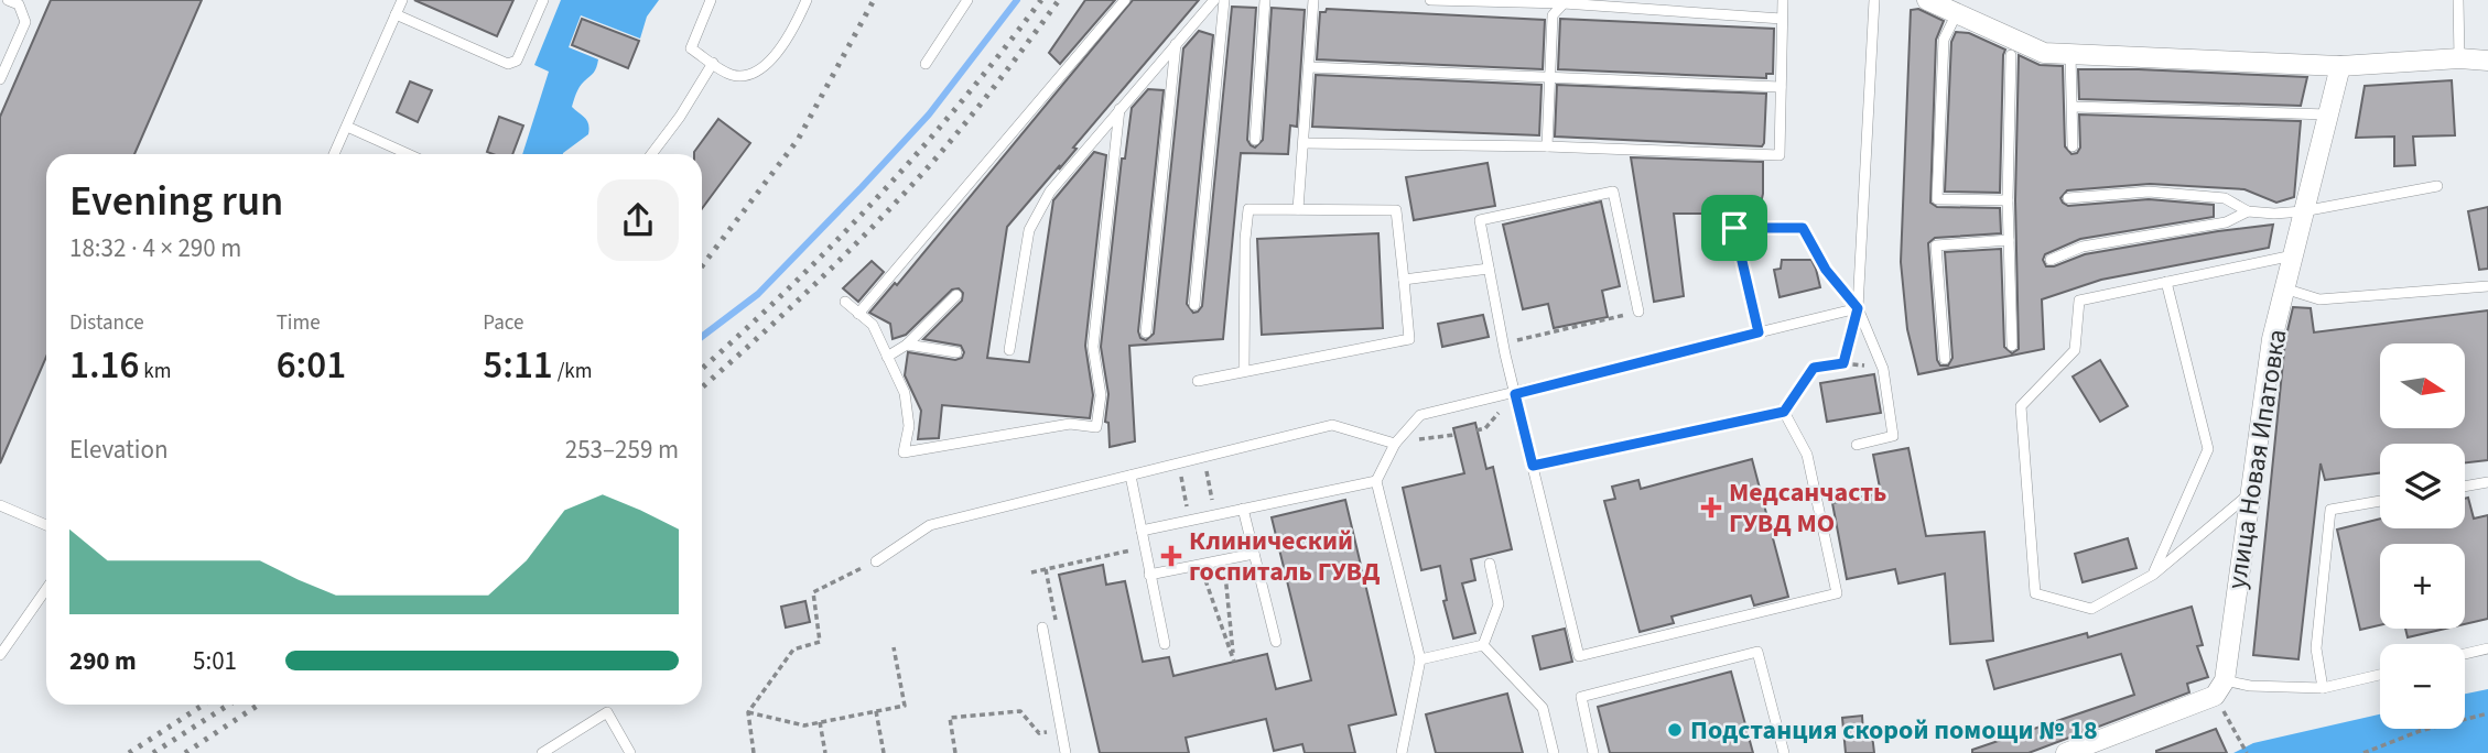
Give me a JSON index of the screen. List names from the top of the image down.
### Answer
{
  "streets": {
    "street": ["улица Новая Ипатовка"]
  },
  "places": {
    "health": ["Медсанчасть ГУВД МО", "Клинический госпиталь ГУВД"],
    "other": ["Подстанция скорой помощи № 18"]
  },
  "north": "right",
  "page": {
    "heading": ["Evening run", "18:32 · 4 × 290 m"],
    "stats": [
      ["Distance", "1.16 km"],
      ["Time", "6:01"],
      ["Pace", "5:11 /km"]
    ],
    "map_buttons": ["+", "−"],
    "chart": ["Elevation", "253–259 m"],
    "list": [
      {
        "name": "290 m",
        "note": "5:01"
      }
    ]
  }
}
